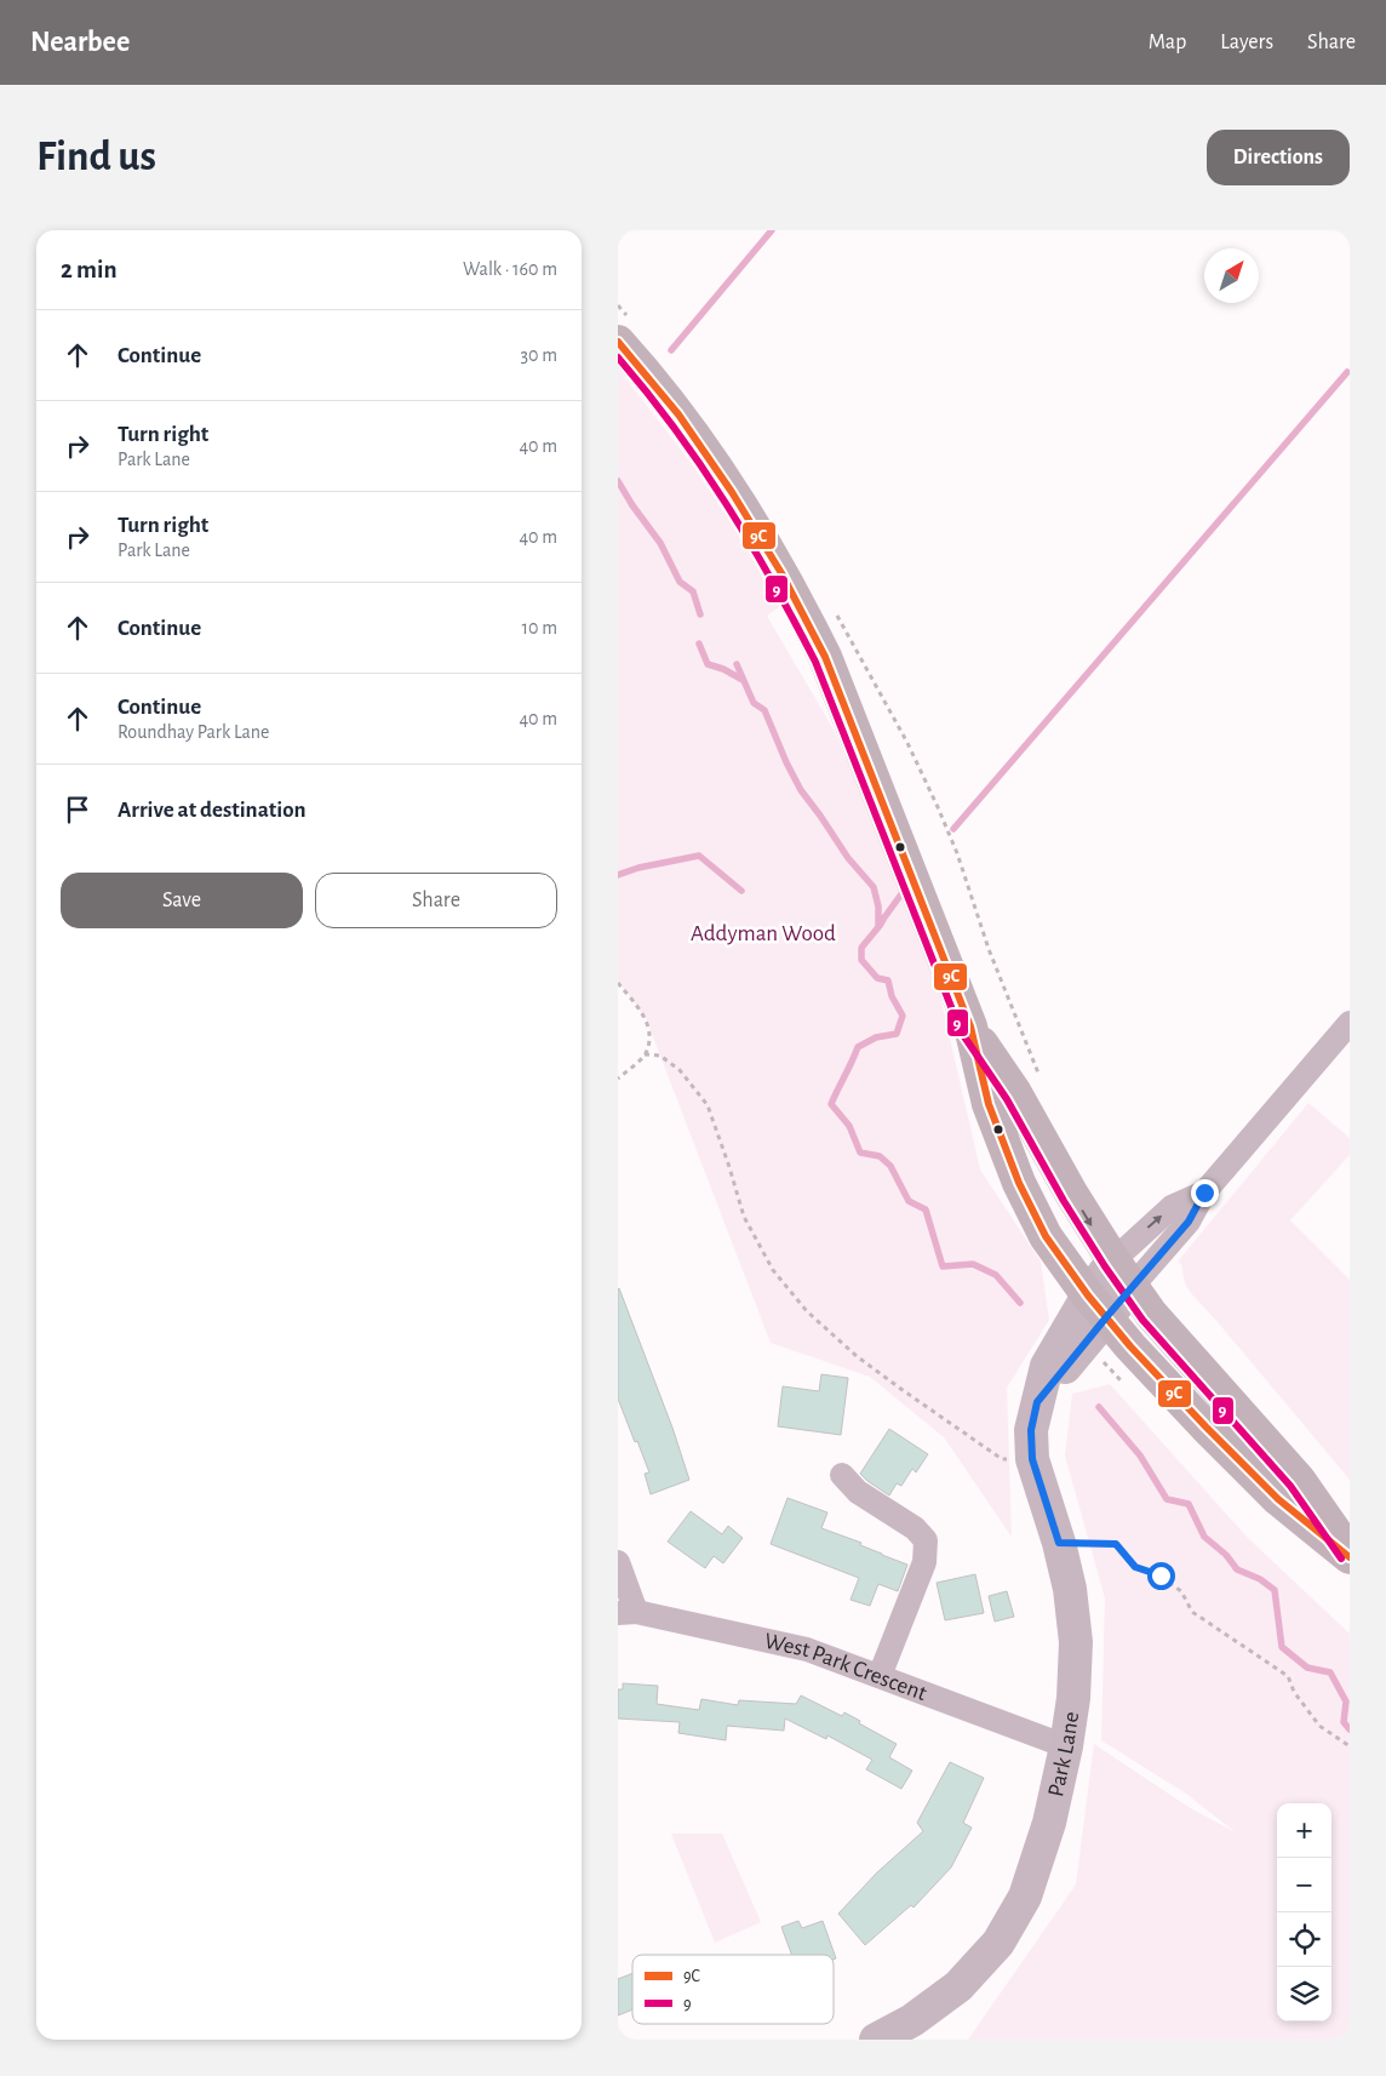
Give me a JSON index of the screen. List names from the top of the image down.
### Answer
{
  "streets": {
    "street": ["West Park Crescent", "Park Lane"]
  },
  "crossings": [
    ["West Park Crescent", "Park Lane"]
  ],
  "parks": ["Addyman Wood"],
  "lines": ["transit line 9C", "transit line 9"],
  "legend": ["9C", "9"],
  "north": "top right",
  "page": {
    "header": "Nearbee",
    "nav": ["Map", "Layers", "Share"],
    "buttons": [
      "Directions",
      ["Save", "Share"]
    ],
    "title": "Find us",
    "heading": ["2 min", "Walk · 160 m"],
    "list": [
      ["Continue", "30 m"],
      ["Turn right", "Park Lane", "40 m"],
      ["Turn right", "Park Lane", "40 m"],
      ["Continue", "10 m"],
      ["Continue", "Roundhay Park Lane", "40 m"],
      "Arrive at destination"
    ],
    "map_buttons": ["+", "−"]
  }
}
